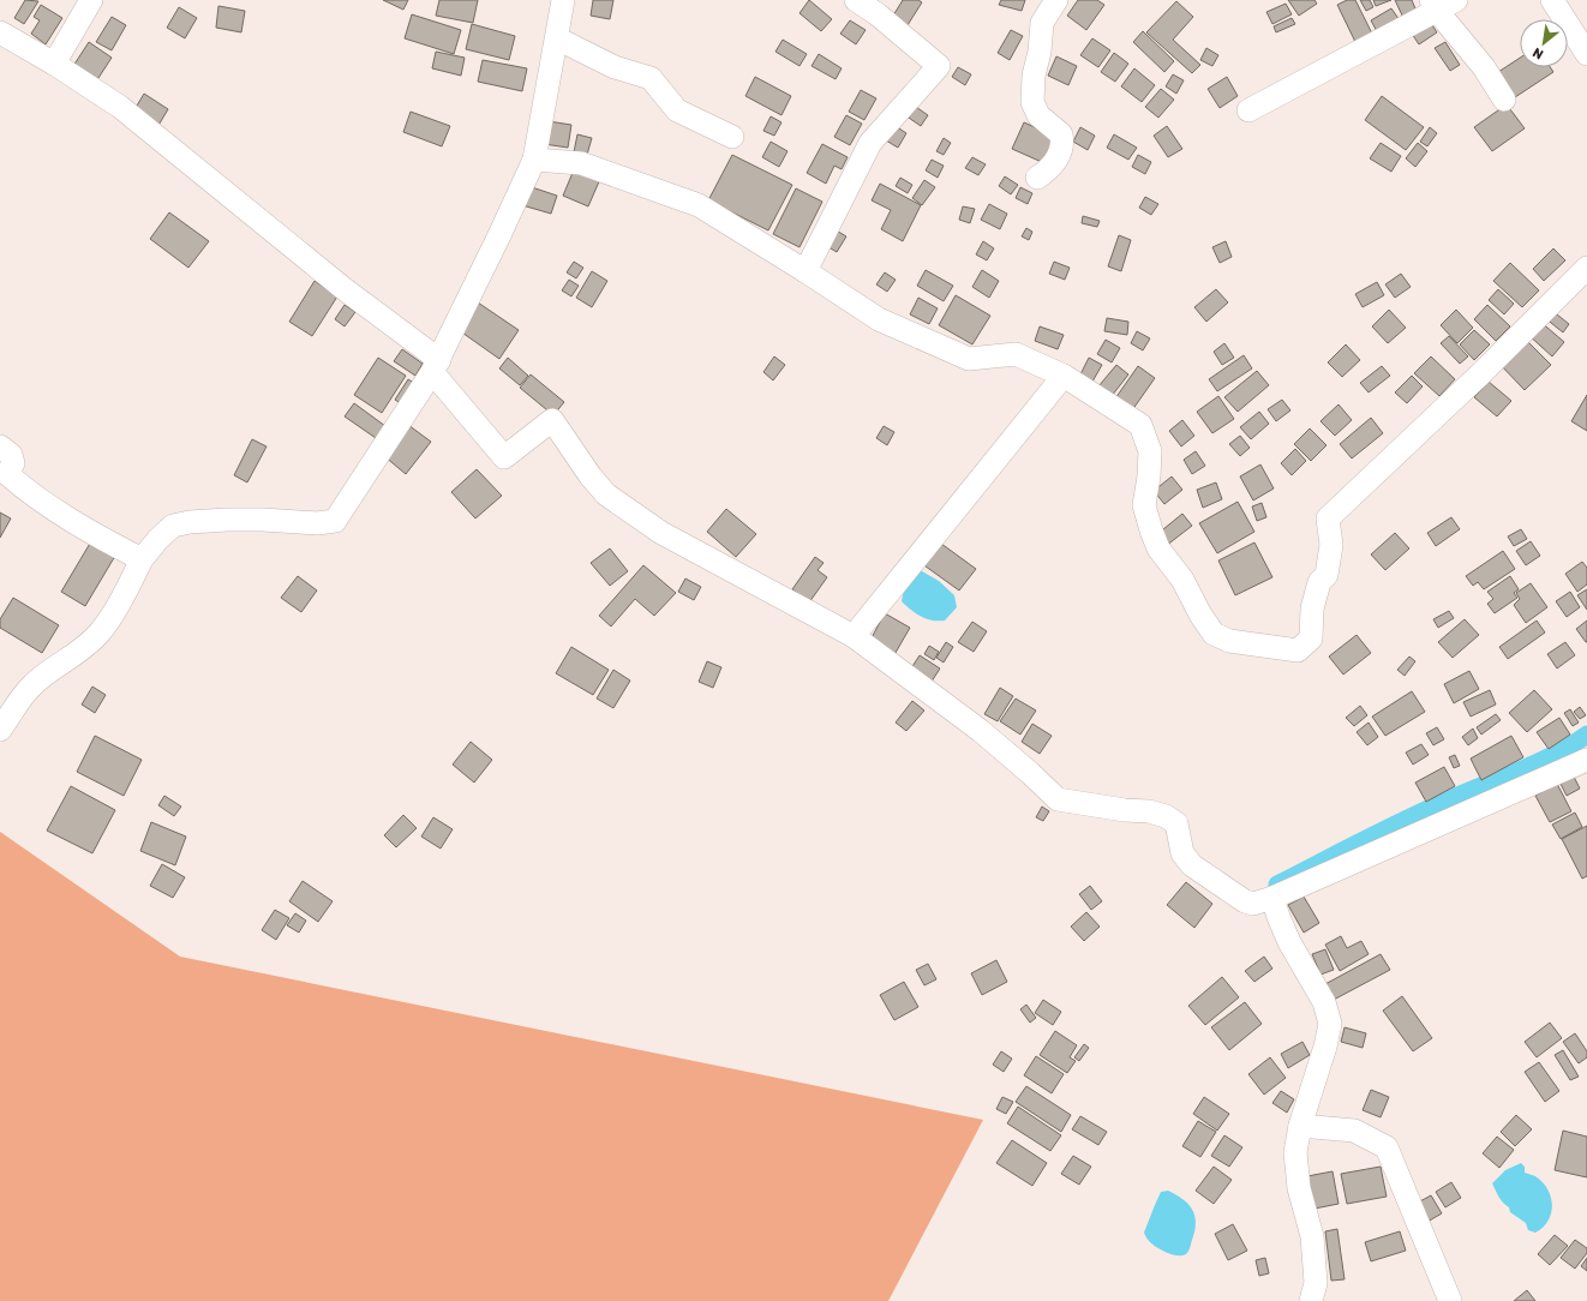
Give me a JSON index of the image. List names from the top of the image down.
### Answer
{
  "north": "bottom left"
}
